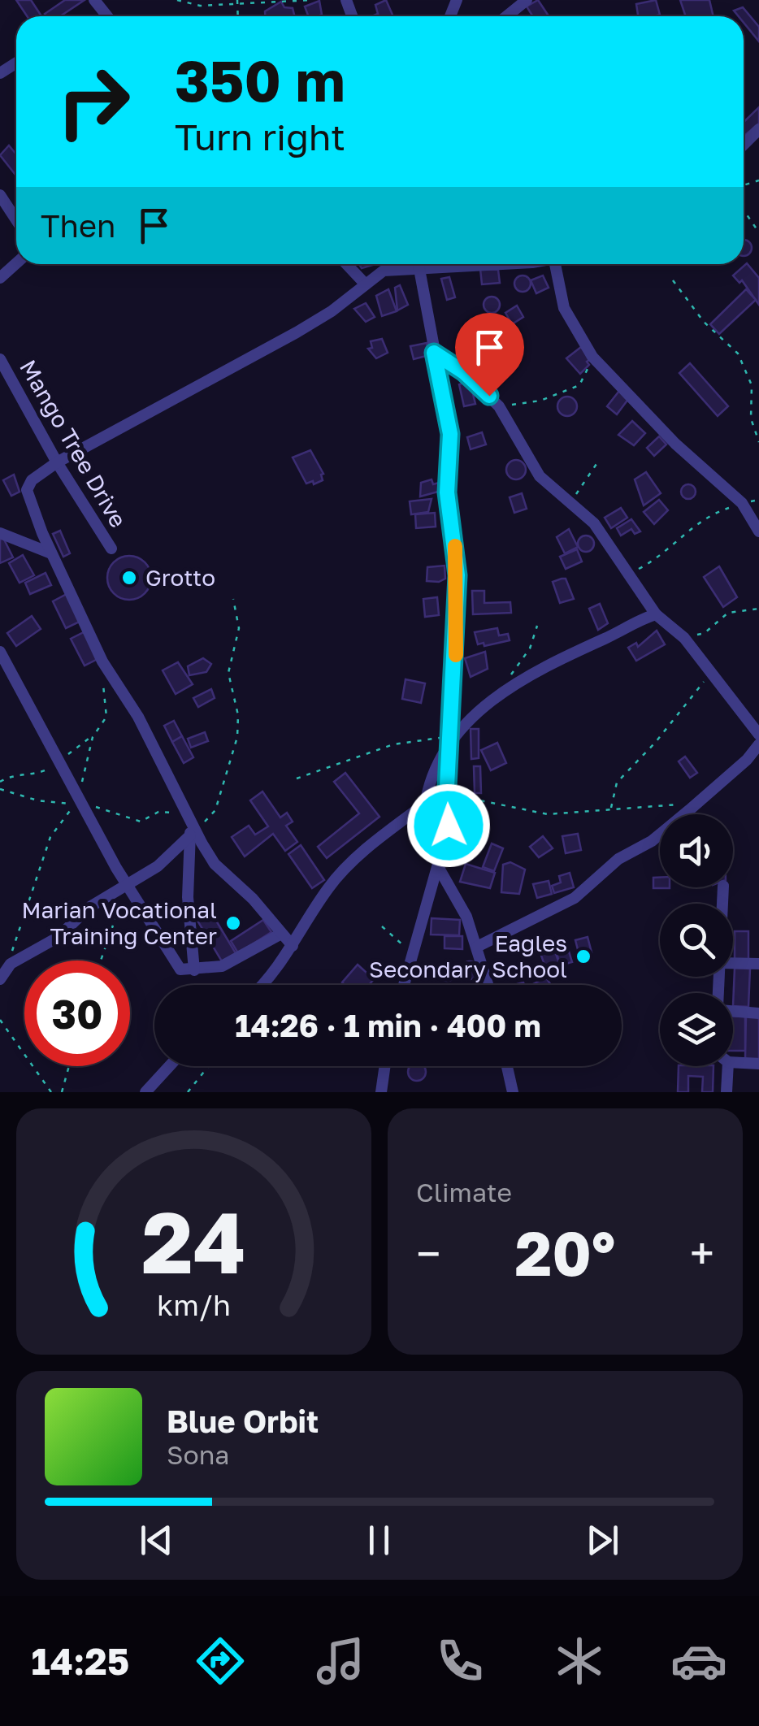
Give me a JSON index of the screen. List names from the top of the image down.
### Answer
{
  "streets": {
    "street": ["Mango Tree Drive"]
  },
  "places": ["Grotto", "Marian Vocational Training Center", "Eagles Secondary School"],
  "page": {
    "turn": ["350 m", "Turn right"],
    "then": "Then",
    "limit": "30",
    "trip": "14:26 · 1 min · 400 m",
    "tile": "Climate",
    "heat": ["−", "20°", "+"],
    "song": ["Blue Orbit", "Sona"],
    "tabs": "14:25",
    "gauge": ["24", "km/h"]
  }
}
